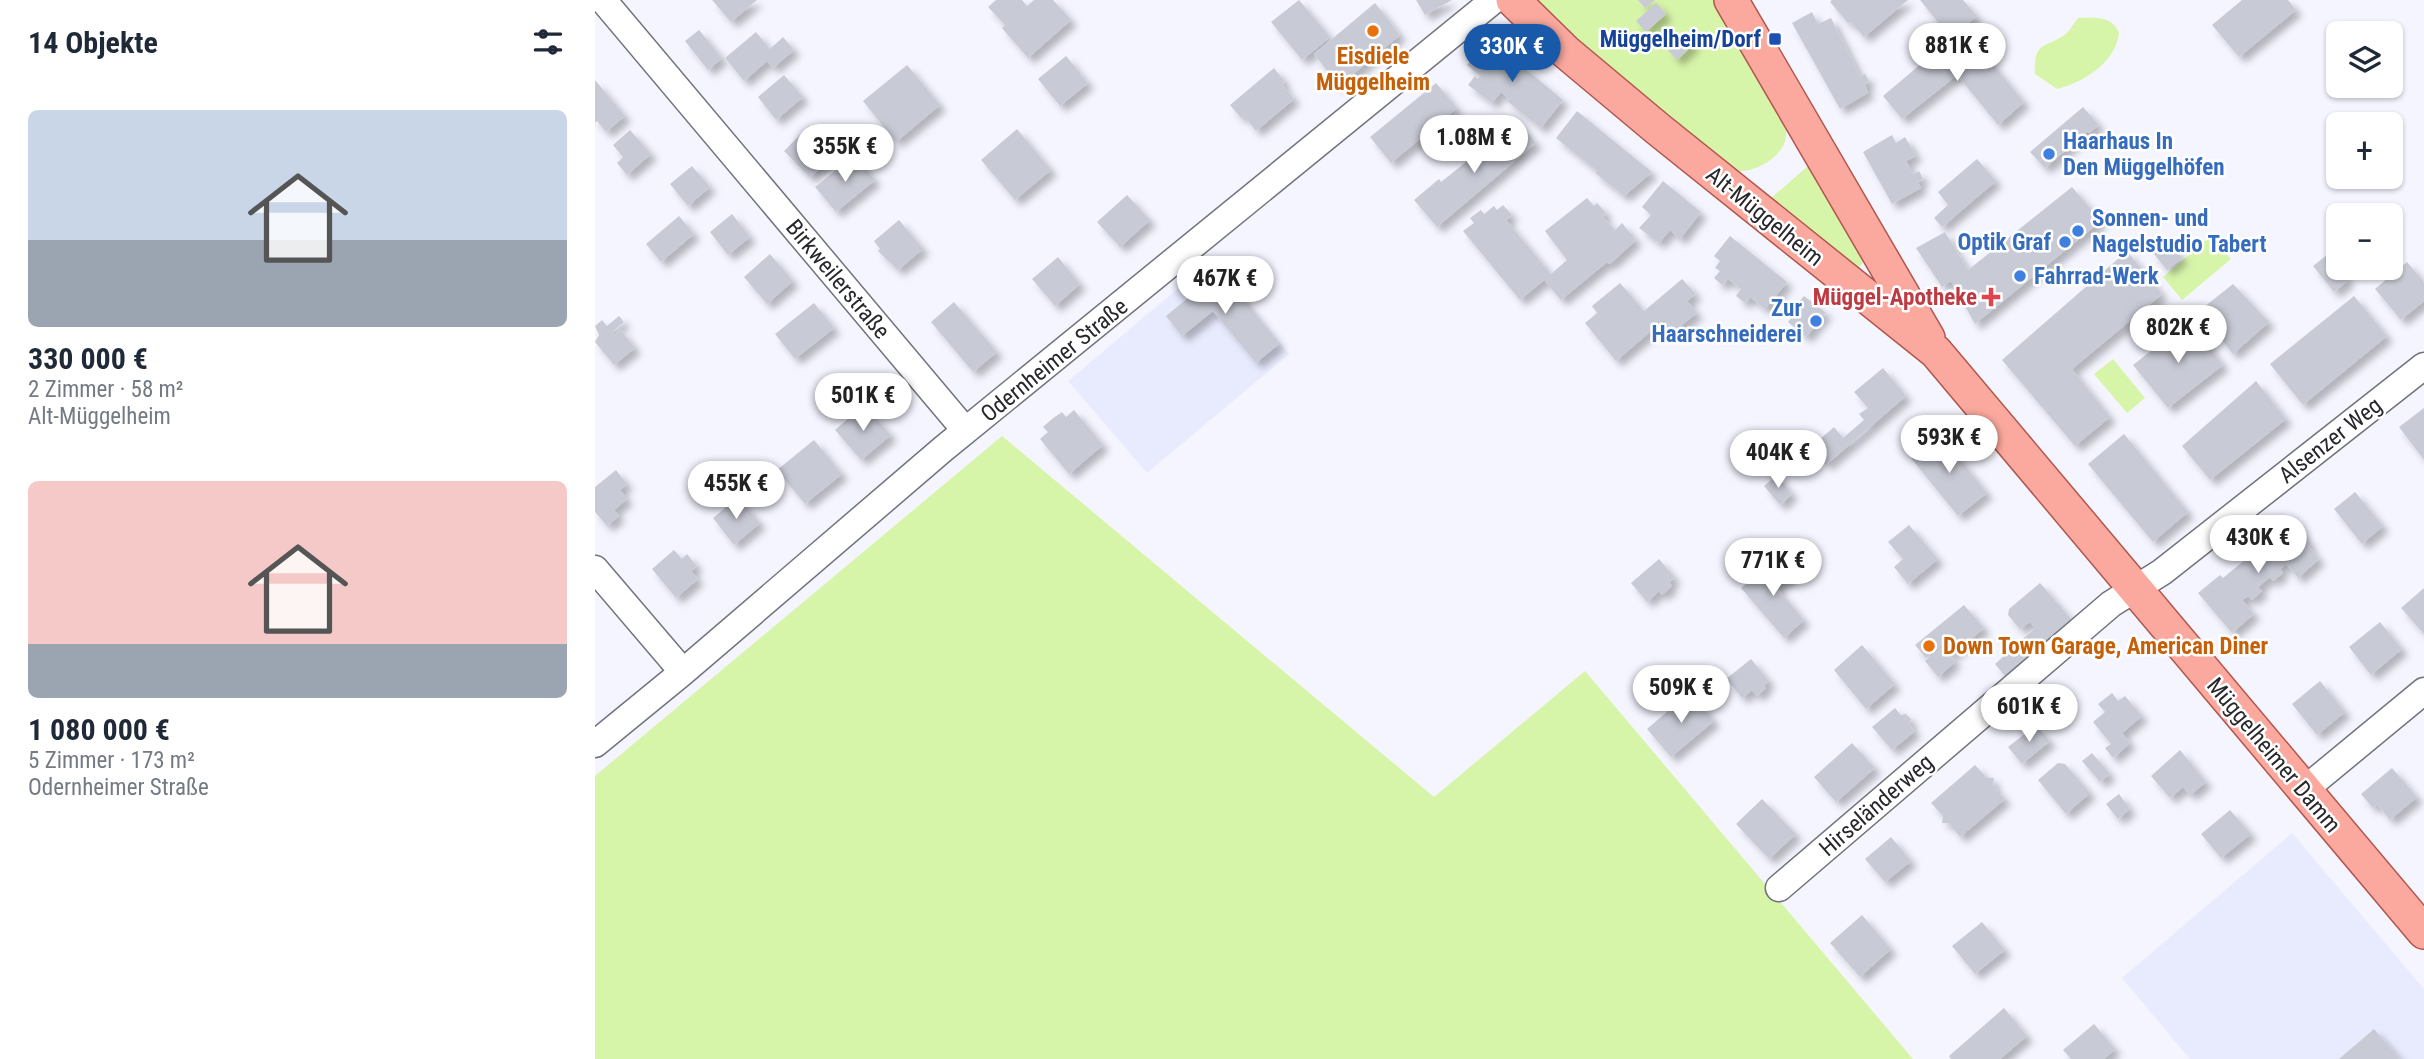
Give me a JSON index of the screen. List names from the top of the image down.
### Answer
{
  "streets": {
    "main road": ["Alt-Müggelheim", "Müggelheimer Damm"],
    "street": [
      "Birkweilerstraße",
      "Odernheimer Straße",
      "Alsenzer Weg",
      "Hirseländerweg"
    ]
  },
  "crossings": [
    ["Alt-Müggelheim", "Müggelheimer Damm"],
    ["Birkweilerstraße", "Odernheimer Straße"],
    ["Alsenzer Weg", "Müggelheimer Damm"],
    ["Alsenzer Weg", "Hirseländerweg"],
    ["Müggelheimer Damm", "Hirseländerweg"]
  ],
  "places": {
    "other": [
      "Eisdiele Müggelheim",
      "Haarhaus In Den Müggelhöfen",
      "Sonnen- und Nagelstudio Tabert",
      "Optik Graf",
      "Fahrrad-Werk",
      "Zur Haarschneiderei",
      "Down Town Garage, American Diner"
    ],
    "transit": ["Müggelheim/Dorf"],
    "health": ["Müggel-Apotheke"]
  },
  "page": {
    "heading": "14 Objekte",
    "map_buttons": ["+", "−"],
    "price": [
      "881K €",
      "330K €",
      "1.08M €",
      "355K €",
      "467K €",
      "802K €",
      "501K €",
      "593K €",
      "404K €",
      "455K €",
      "430K €",
      "771K €",
      "509K €",
      "601K €"
    ],
    "list": [
      {
        "name": "330 000 €",
        "note": "2 Zimmer · 58 m² · Alt-Müggelheim"
      },
      {
        "name": "1 080 000 €",
        "note": "5 Zimmer · 173 m² · Odernheimer Straße"
      }
    ]
  }
}
